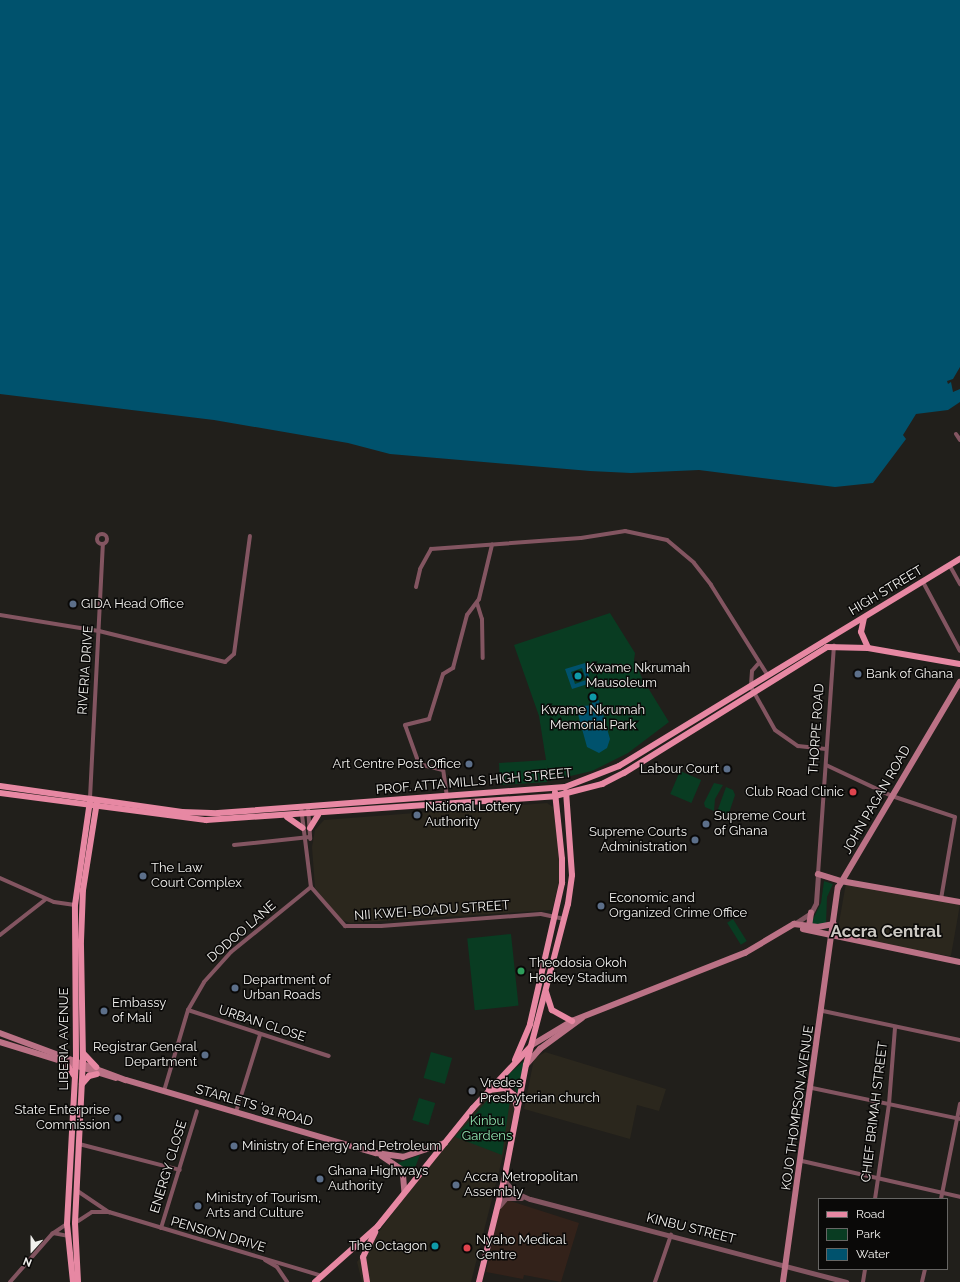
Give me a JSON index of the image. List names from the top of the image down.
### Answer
{
  "streets": {
    "main road": [
      "HIGH STREET",
      "PROF. ATTA MILLS HIGH STREET",
      "JOHN PAGAN ROAD",
      "LIBERIA AVENUE",
      "STARLETS '91 ROAD",
      "KOJO THOMPSON AVENUE"
    ],
    "street": [
      "RIVERIA DRIVE",
      "THORPE ROAD",
      "NII KWEI-BOADU STREET",
      "DODOO LANE",
      "URBAN CLOSE",
      "CHIEF BRIMAH STREET",
      "ENERGY CLOSE",
      "KINBU STREET",
      "PENSION DRIVE"
    ]
  },
  "crossings": [
    ["HIGH STREET", "PROF. ATTA MILLS HIGH STREET"],
    ["RIVERIA DRIVE", "PROF. ATTA MILLS HIGH STREET"],
    ["RIVERIA DRIVE", "LIBERIA AVENUE"],
    ["PROF. ATTA MILLS HIGH STREET", "LIBERIA AVENUE"],
    ["JOHN PAGAN ROAD", "KOJO THOMPSON AVENUE"],
    ["NII KWEI-BOADU STREET", "DODOO LANE"],
    ["DODOO LANE", "URBAN CLOSE"],
    ["DODOO LANE", "STARLETS '91 ROAD"],
    ["LIBERIA AVENUE", "STARLETS '91 ROAD"],
    ["LIBERIA AVENUE", "PENSION DRIVE"],
    ["KOJO THOMPSON AVENUE", "KINBU STREET"],
    ["ENERGY CLOSE", "PENSION DRIVE"]
  ],
  "districts": ["Accra Central"],
  "parks": ["Kinbu Gardens"],
  "places": [
    "GIDA Head Office",
    "Bank of Ghana",
    "Kwame Nkrumah Mausoleum",
    "Kwame Nkrumah Memorial Park",
    "Art Centre Post Office",
    "Labour Court",
    "Club Road Clinic",
    "National Lottery Authority",
    "Supreme Court of Ghana",
    "Supreme Courts Administration",
    "The Law Court Complex",
    "Economic and Organized Crime Office",
    "Theodosia Okoh Hockey Stadium",
    "Department of Urban Roads",
    "Embassy of Mali",
    "Registrar General Department",
    "Vredes Presbyterian church",
    "State Enterprise Commission",
    "Ministry of Energy and Petroleum",
    "Ghana Highways Authority",
    "Accra Metropolitan Assembly",
    "Ministry of Tourism, Arts and Culture",
    "The Octagon",
    "Nyaho Medical Centre"
  ],
  "legend": ["Road", "Park", "Water"],
  "north": "bottom"
}
